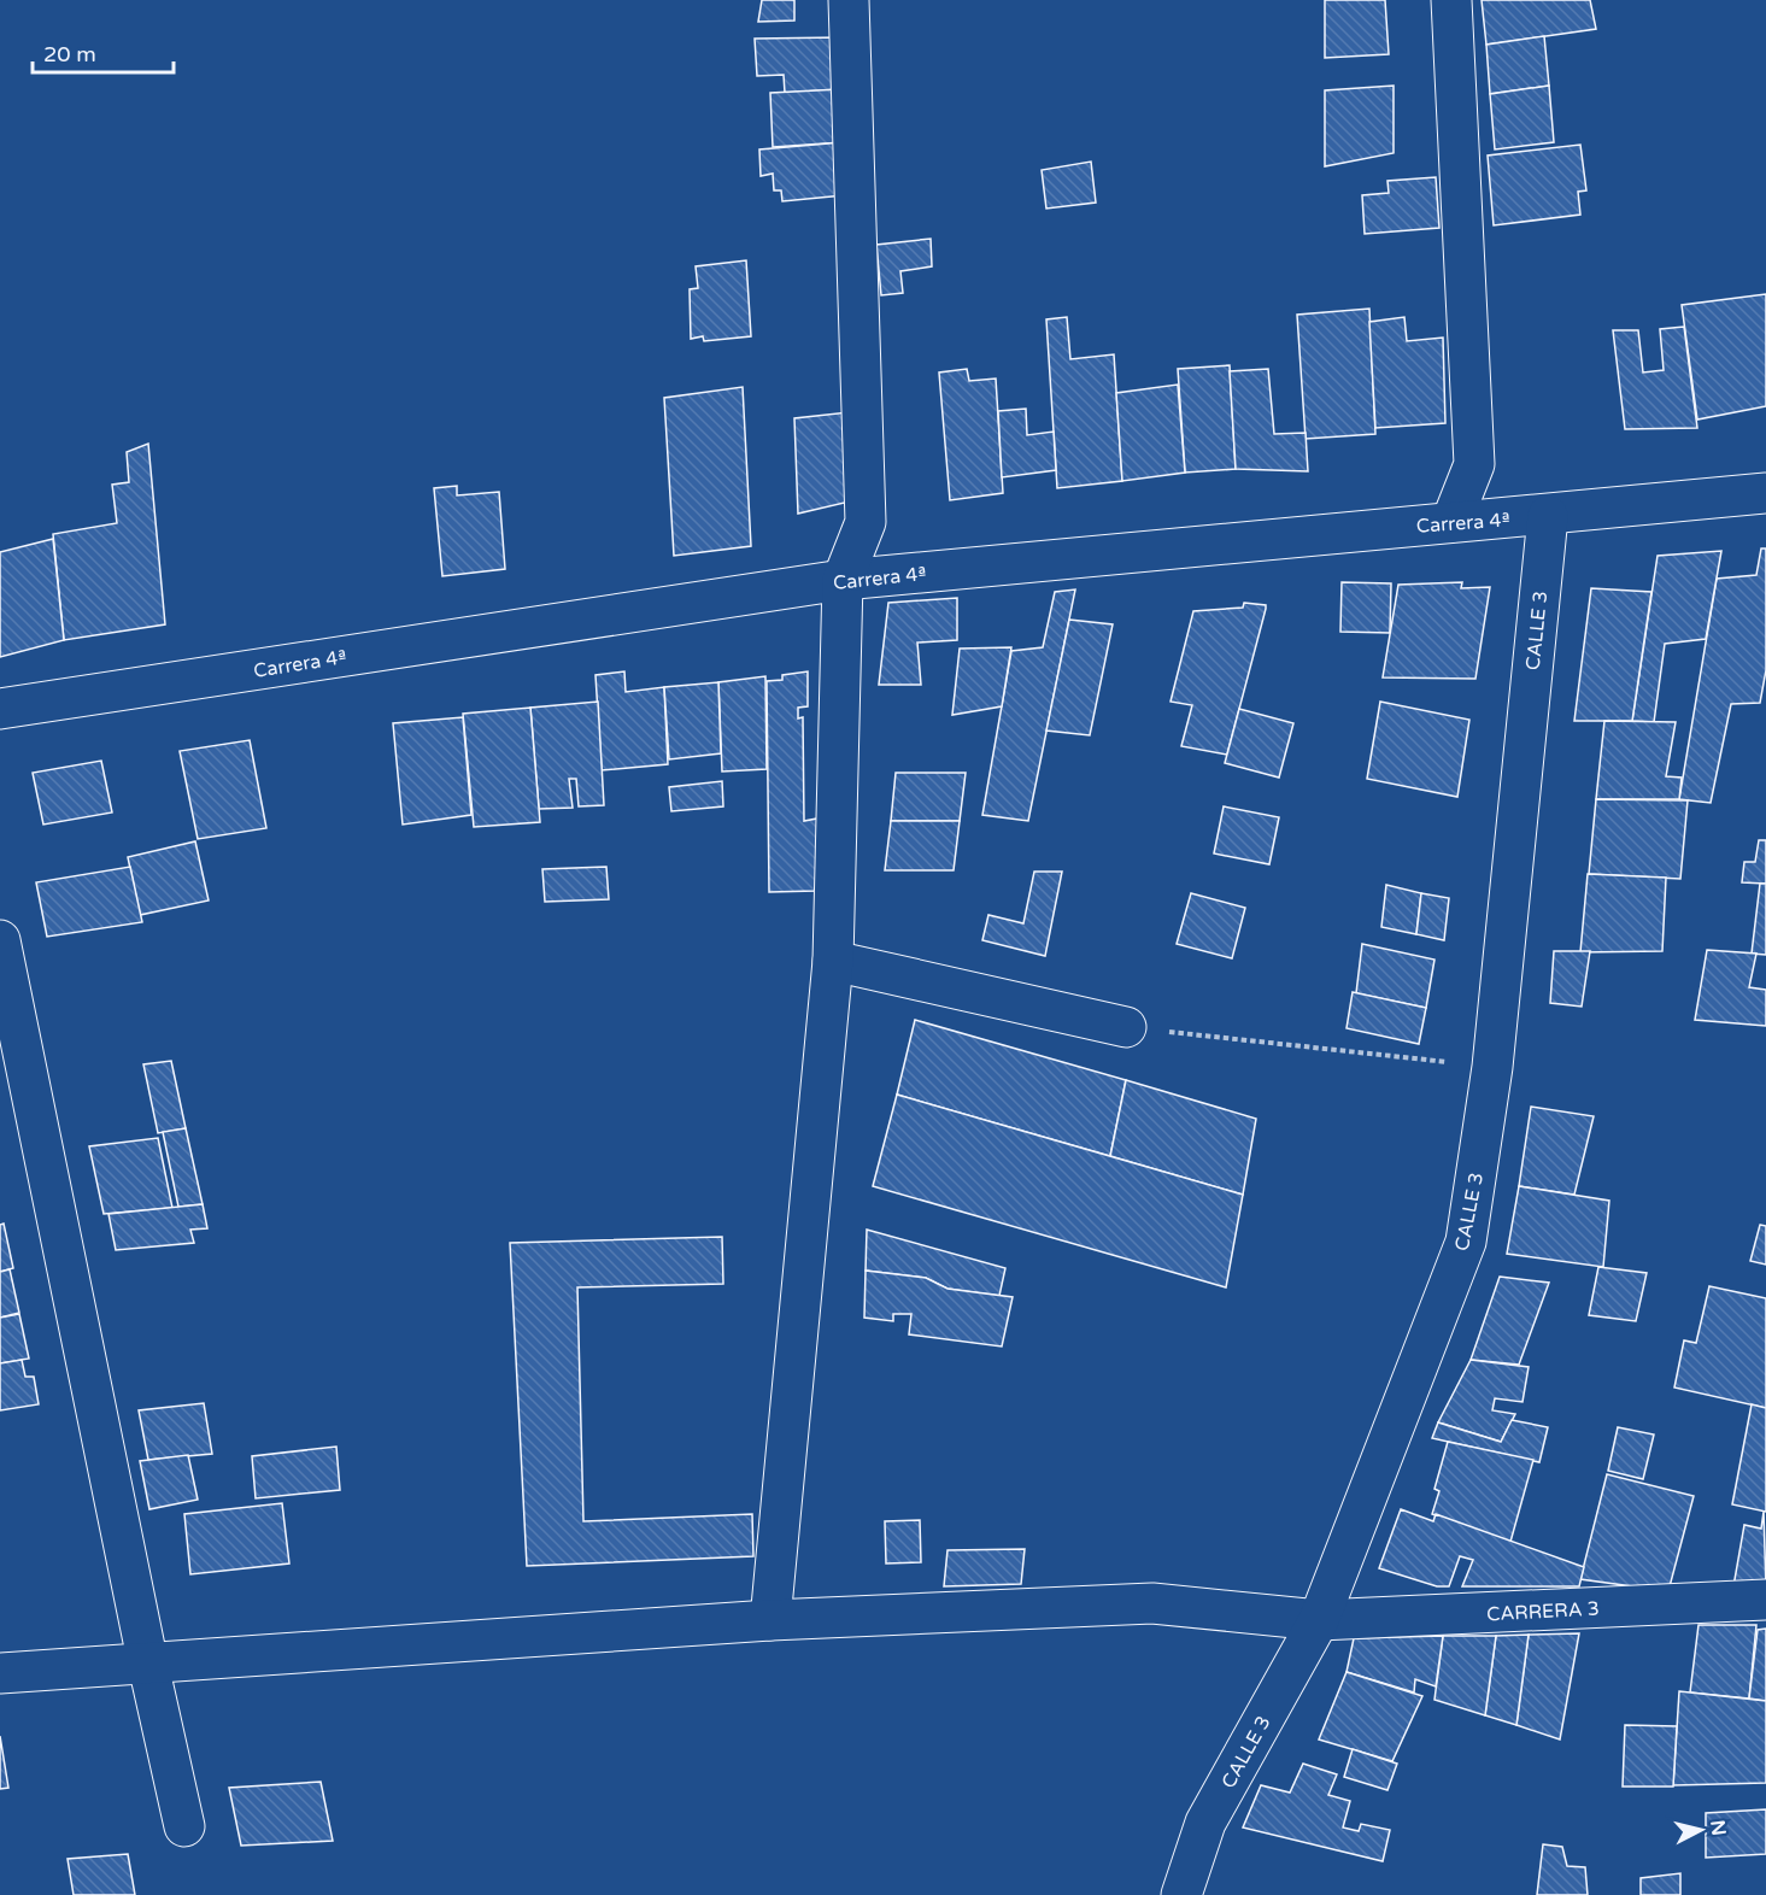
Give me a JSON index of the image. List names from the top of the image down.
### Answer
{
  "streets": {
    "street": ["Carrera 4ª", "CALLE 3", "CARRERA 3"]
  },
  "crossings": [
    ["Carrera 4ª", "CALLE 3"],
    ["CALLE 3", "CARRERA 3"]
  ],
  "scale_bar": "20 m",
  "north": "right"
}
